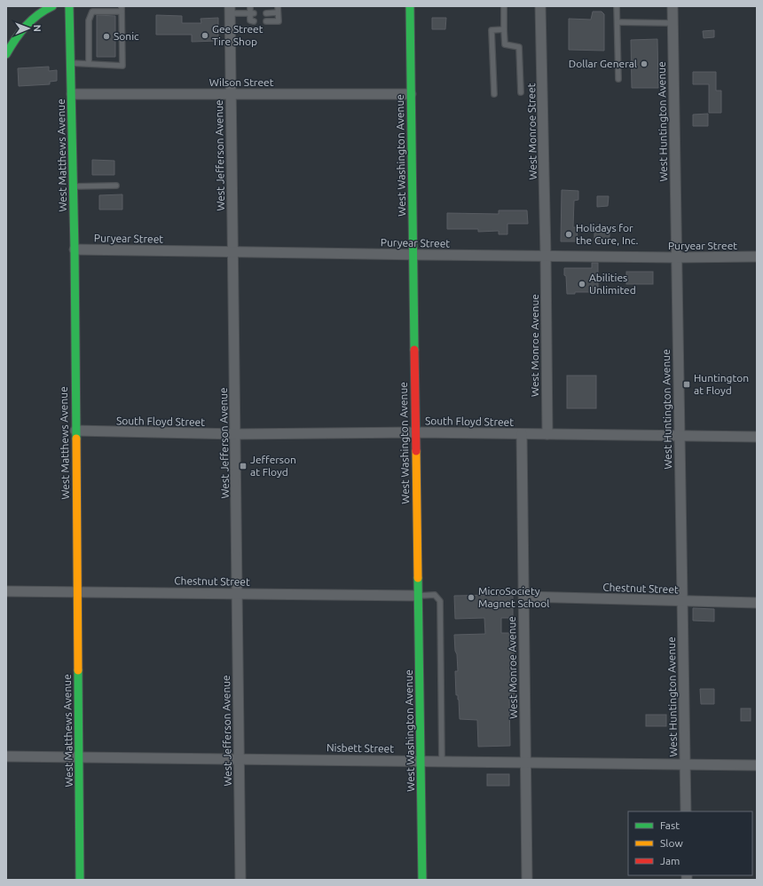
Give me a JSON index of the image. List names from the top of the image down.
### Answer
{
  "streets": {
    "street": [
      "Wilson Street",
      "West Huntington Avenue",
      "West Monroe Street",
      "West Matthews Avenue",
      "West Jefferson Avenue",
      "West Washington Avenue",
      "Puryear Street",
      "West Monroe Avenue",
      "South Floyd Street",
      "Chestnut Street",
      "Nisbett Street"
    ]
  },
  "crossings": [
    ["Wilson Street", "West Matthews Avenue"],
    ["Wilson Street", "West Jefferson Avenue"],
    ["Wilson Street", "West Washington Avenue"],
    ["West Huntington Avenue", "Puryear Street"],
    ["West Huntington Avenue", "South Floyd Street"],
    ["West Huntington Avenue", "Chestnut Street"],
    ["West Huntington Avenue", "Nisbett Street"],
    ["West Monroe Street", "Puryear Street"],
    ["West Monroe Street", "West Monroe Avenue"],
    ["West Matthews Avenue", "Puryear Street"],
    ["West Matthews Avenue", "South Floyd Street"],
    ["West Matthews Avenue", "Chestnut Street"],
    ["West Matthews Avenue", "Nisbett Street"],
    ["West Jefferson Avenue", "Puryear Street"],
    ["West Jefferson Avenue", "South Floyd Street"],
    ["West Jefferson Avenue", "Chestnut Street"],
    ["West Jefferson Avenue", "Nisbett Street"],
    ["West Washington Avenue", "Puryear Street"],
    ["West Washington Avenue", "South Floyd Street"],
    ["West Washington Avenue", "Chestnut Street"],
    ["West Washington Avenue", "Nisbett Street"],
    ["Puryear Street", "West Monroe Avenue"],
    ["West Monroe Avenue", "South Floyd Street"],
    ["West Monroe Avenue", "Chestnut Street"],
    ["West Monroe Avenue", "Nisbett Street"]
  ],
  "places": {
    "other": [
      "Gee Street Tire Shop",
      "Sonic",
      "Dollar General",
      "Holidays for the Cure, Inc.",
      "Abilities Unlimited",
      "MicroSociety Magnet School"
    ],
    "transit": ["Huntington at Floyd", "Jefferson at Floyd"]
  },
  "legend": ["Fast", "Slow", "Jam"],
  "north": "right"
}
